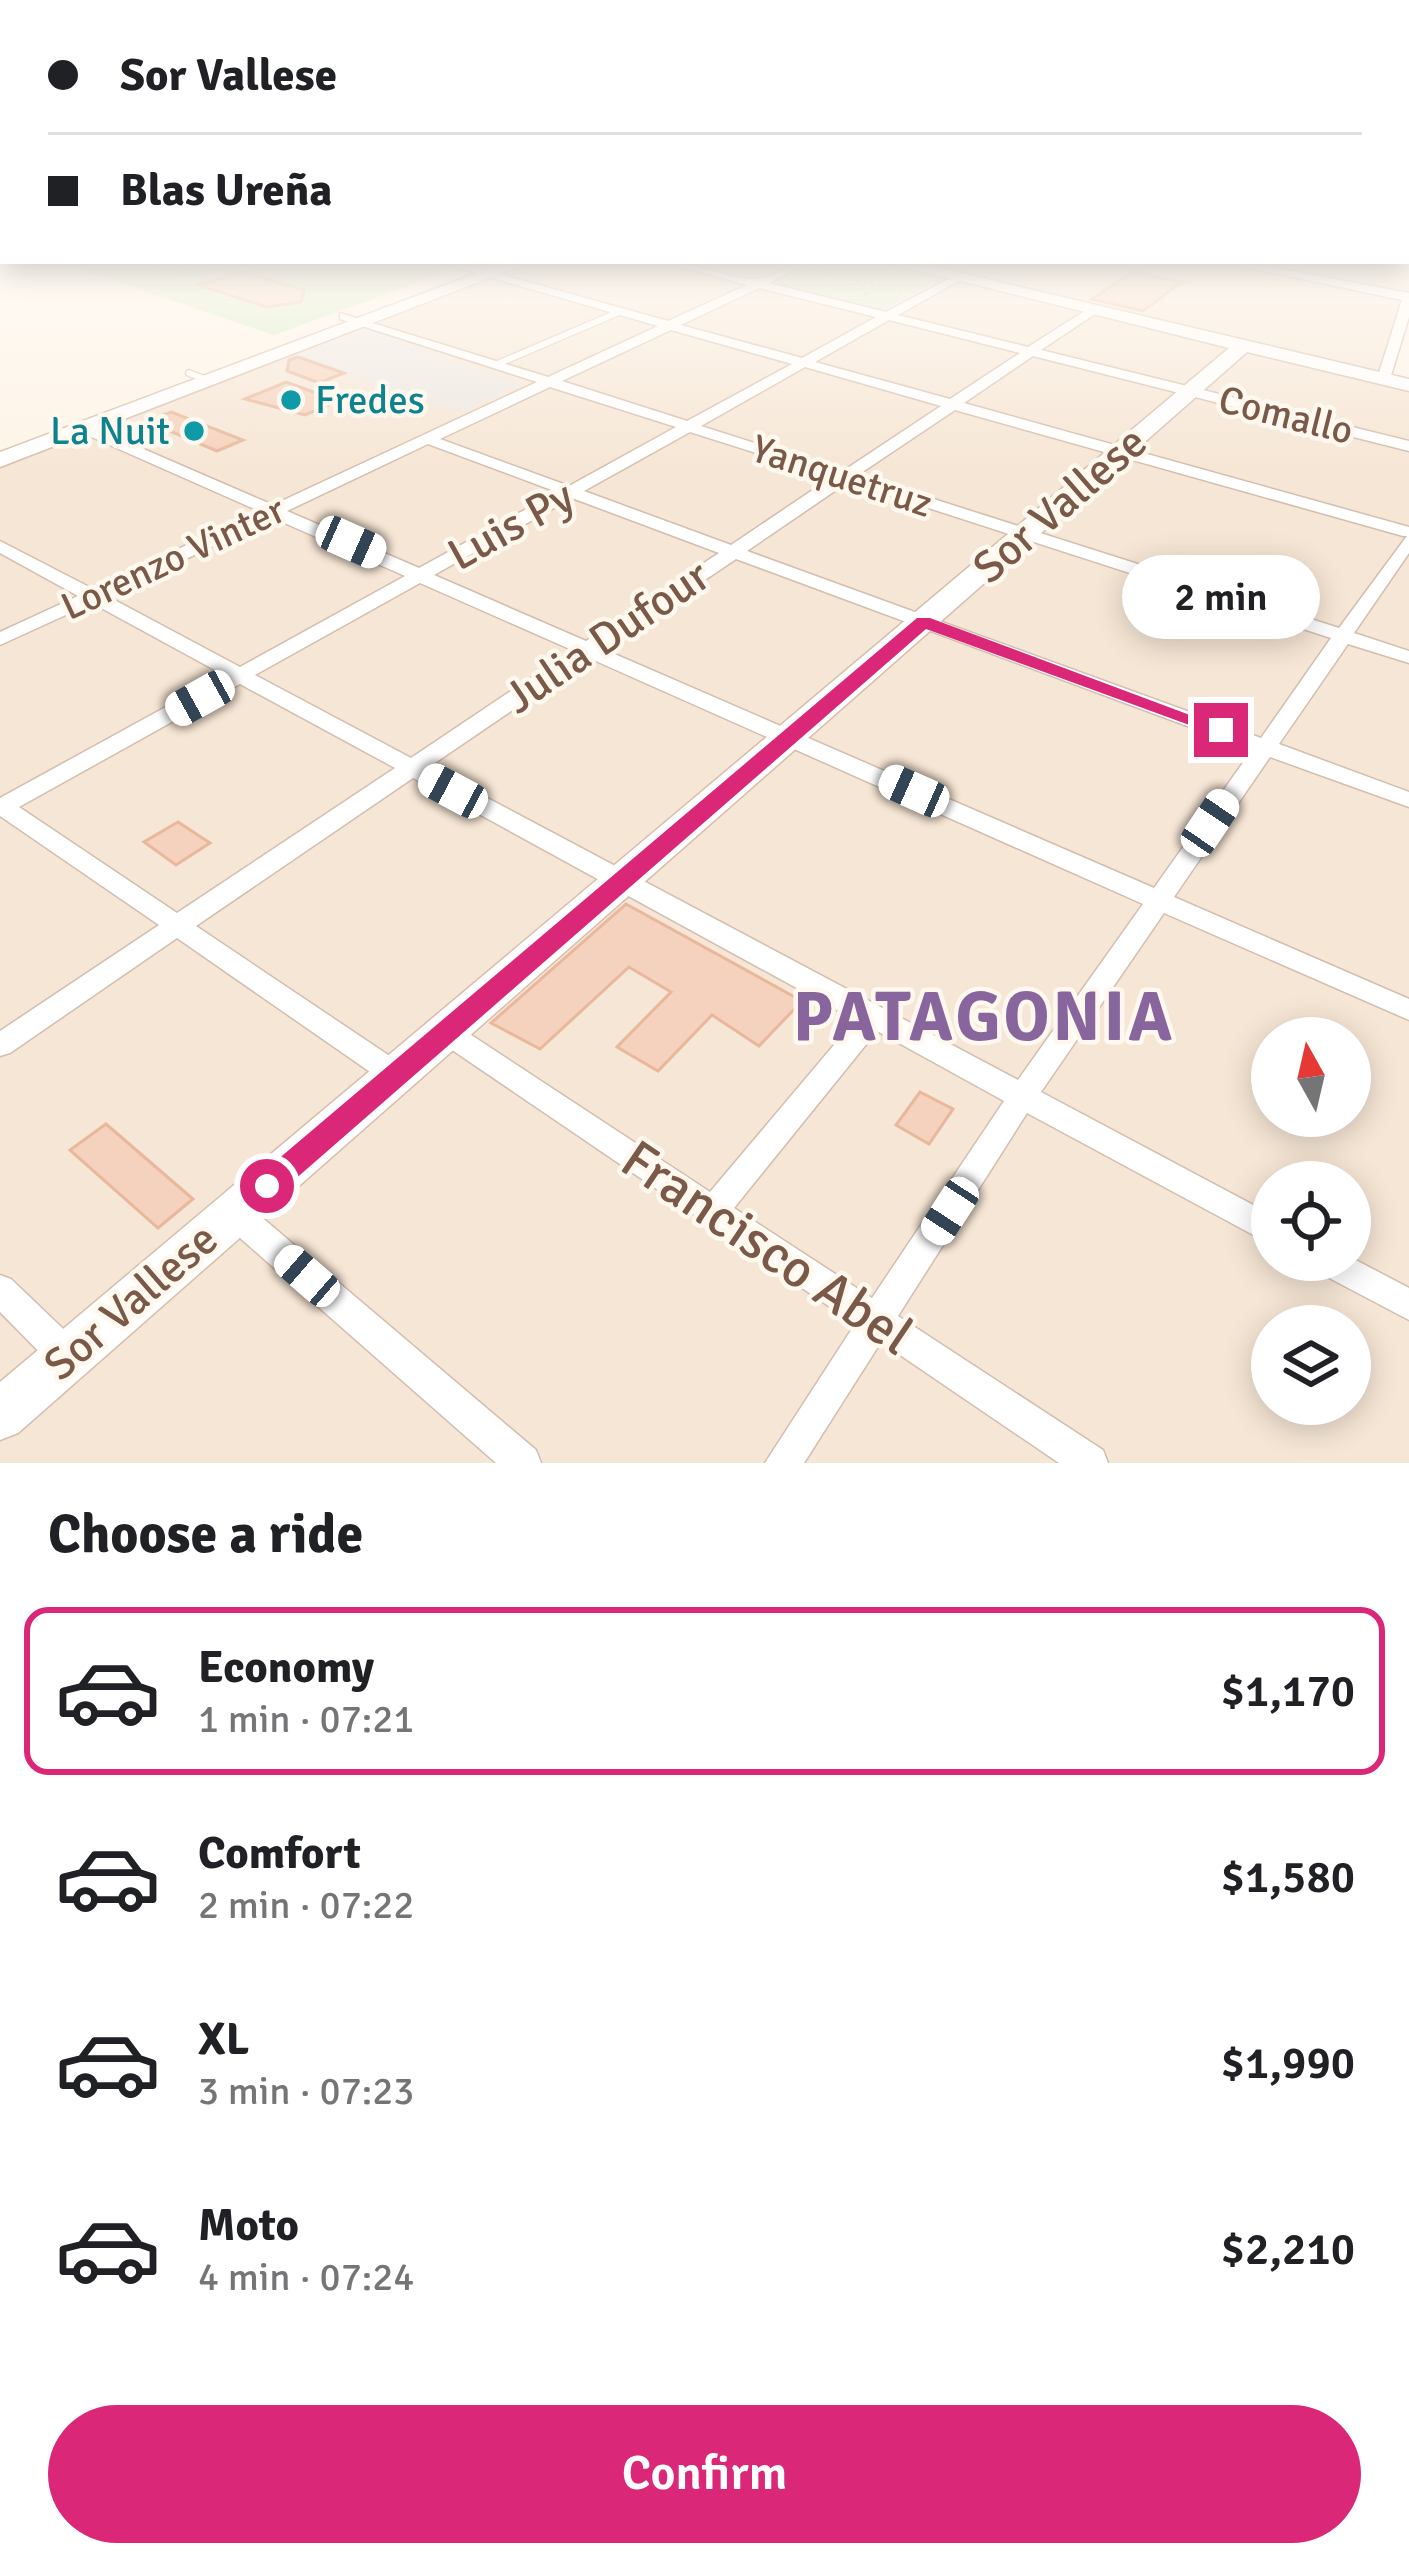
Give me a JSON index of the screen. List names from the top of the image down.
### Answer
{
  "streets": {
    "street": [
      "Comallo",
      "Yanquetruz",
      "Sor Vallese",
      "Luis Py",
      "Lorenzo Vinter",
      "Julia Dufour",
      "Francisco Abel"
    ]
  },
  "crossings": [
    ["Comallo", "Sor Vallese"],
    ["Comallo", "Julia Dufour"],
    ["Yanquetruz", "Sor Vallese"],
    ["Yanquetruz", "Luis Py"],
    ["Yanquetruz", "Lorenzo Vinter"],
    ["Yanquetruz", "Julia Dufour"],
    ["Sor Vallese", "Francisco Abel"]
  ],
  "districts": ["PATAGONIA"],
  "places": ["Fredes", "La Nuit"],
  "north": "top",
  "page": {
    "banner": ["Sor Vallese", "Blas Ureña"],
    "bubble": "2 min",
    "heading": "Choose a ride",
    "list": [
      {
        "name": "Economy",
        "note": "1 min · 07:21",
        "value": "$1,170"
      },
      {
        "name": "Comfort",
        "note": "2 min · 07:22",
        "value": "$1,580"
      },
      {
        "name": "XL",
        "note": "3 min · 07:23",
        "value": "$1,990"
      },
      {
        "name": "Moto",
        "note": "4 min · 07:24",
        "value": "$2,210"
      }
    ],
    "buttons": "Confirm"
  }
}
